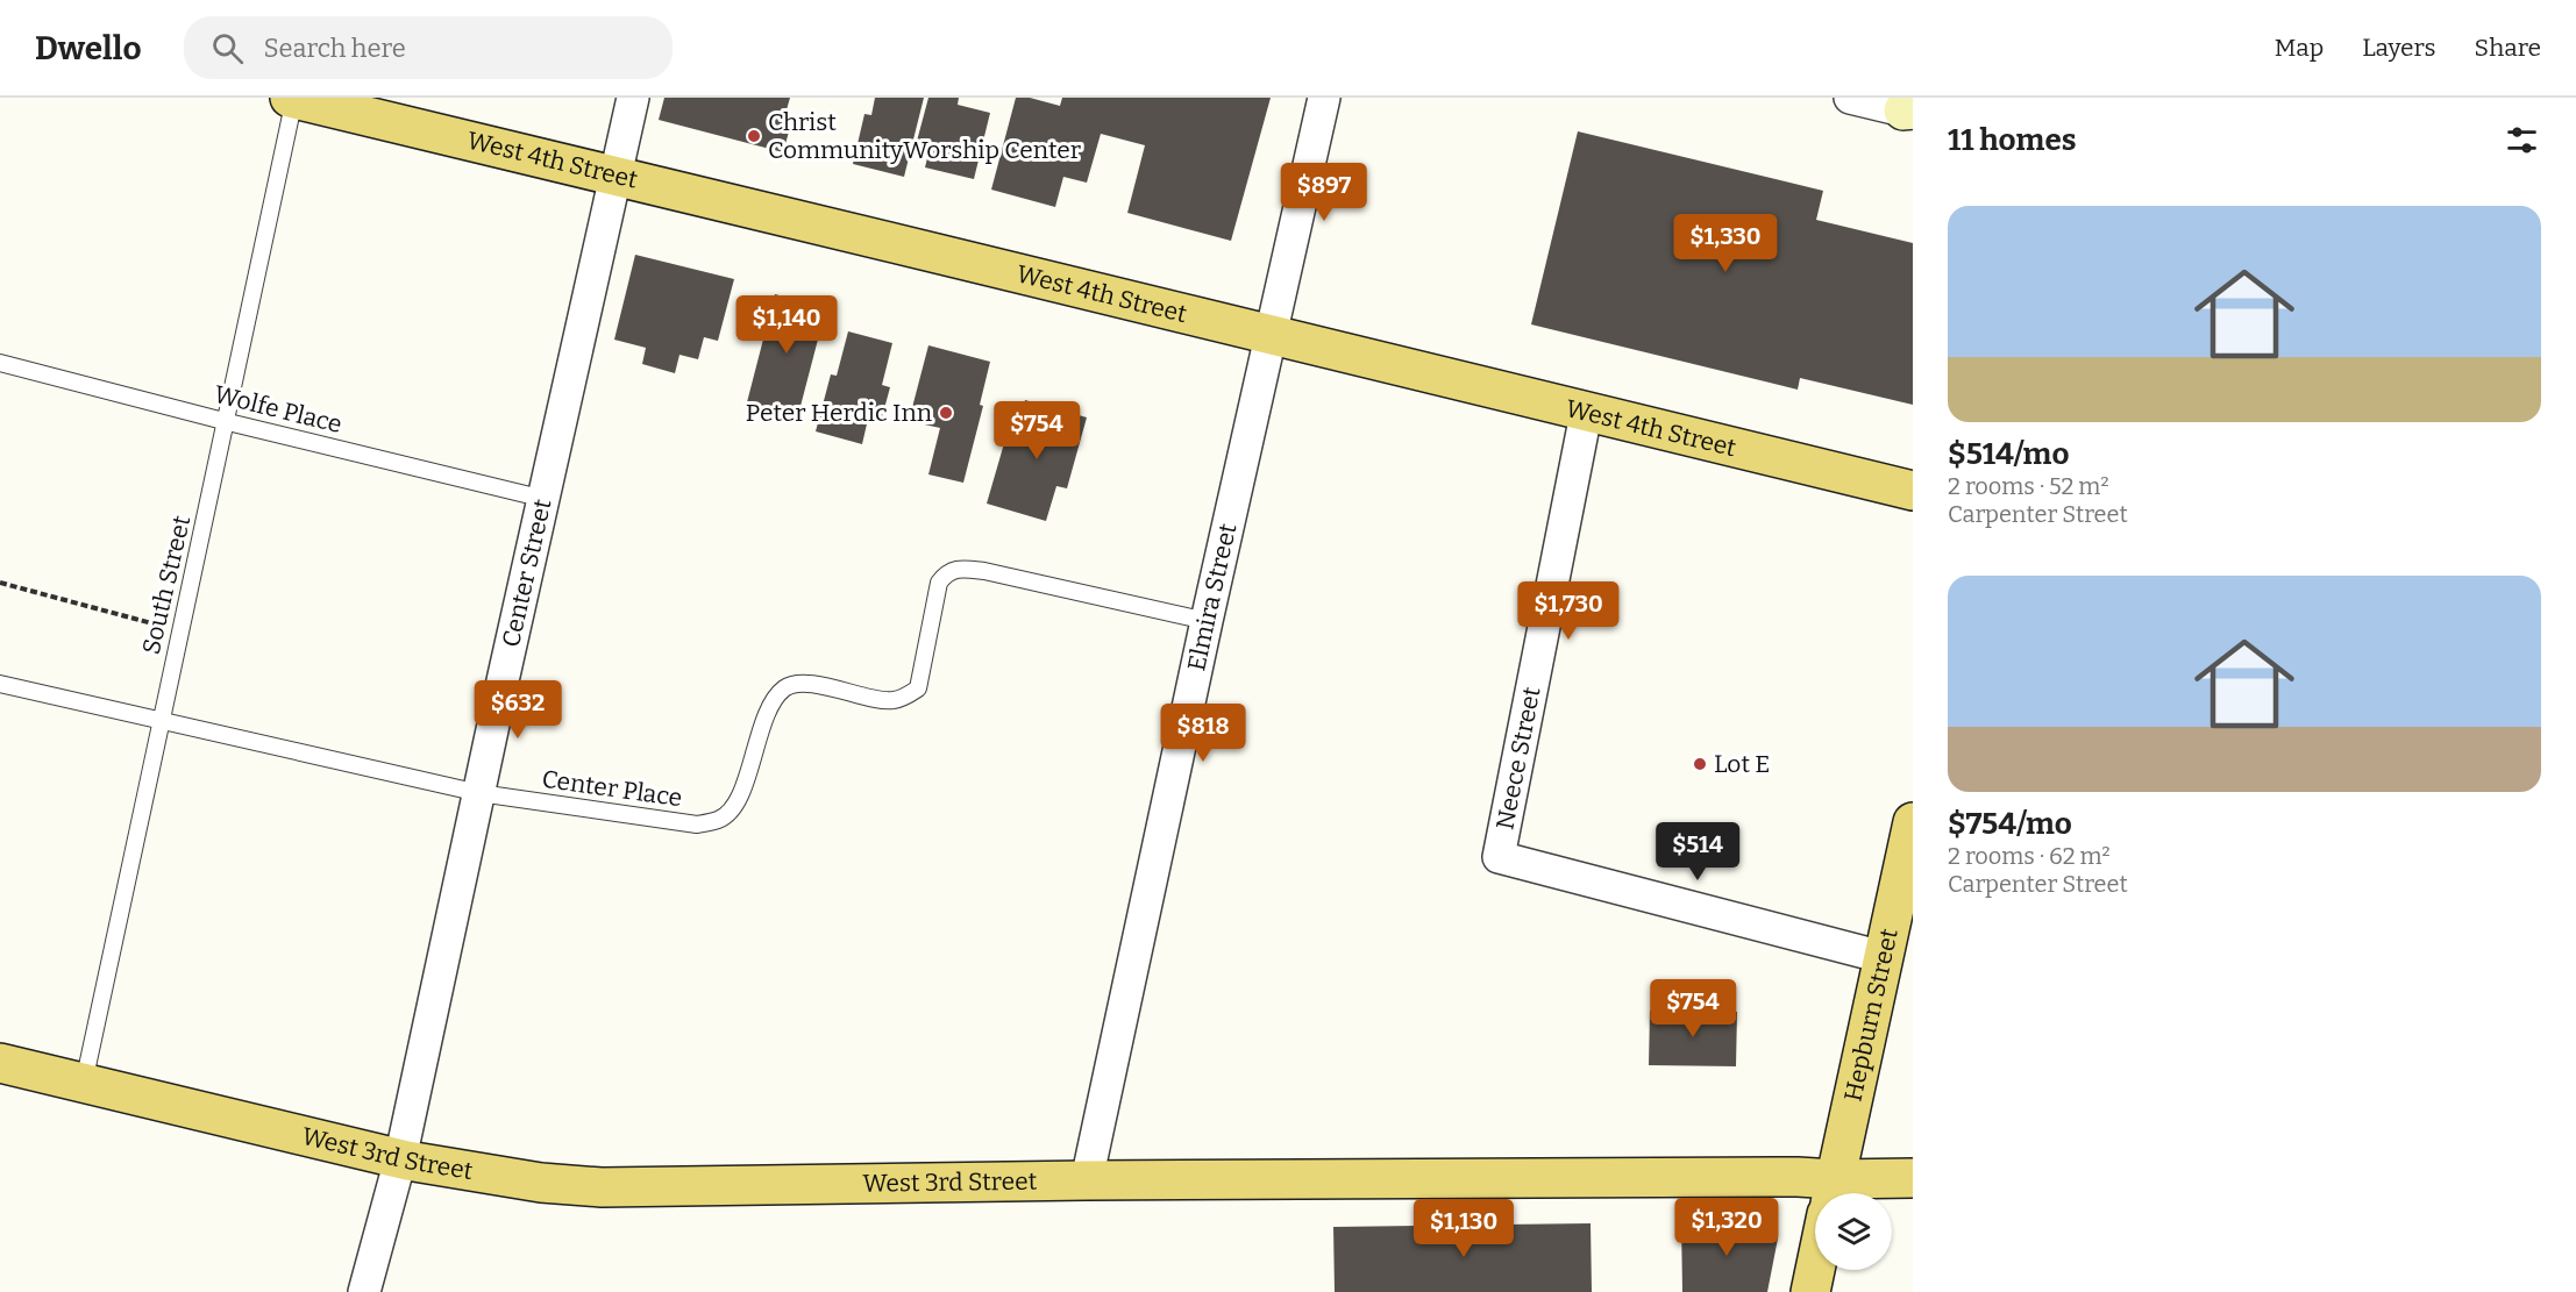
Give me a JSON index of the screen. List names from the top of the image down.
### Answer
{
  "streets": {
    "main road": ["West 4th Street", "Hepburn Street", "West 3rd Street"],
    "street": ["Center Street", "Elmira Street", "Neece Street"],
    "lane": ["Wolfe Place", "South Street", "Center Place"]
  },
  "crossings": [
    ["West 4th Street", "Center Street"],
    ["West 4th Street", "South Street"],
    ["West 4th Street", "Elmira Street"],
    ["West 4th Street", "Neece Street"],
    ["Wolfe Place", "Center Street"],
    ["Wolfe Place", "South Street"],
    ["Center Street", "Center Place"],
    ["Center Street", "West 3rd Street"],
    ["South Street", "Center Place"],
    ["South Street", "West 3rd Street"],
    ["Elmira Street", "Center Place"],
    ["Elmira Street", "West 3rd Street"],
    ["Neece Street", "Hepburn Street"]
  ],
  "places": ["Christ CommunityWorship Center", "Peter Herdic Inn", "Lot E"],
  "page": {
    "header": "Dwello",
    "search": "Search here",
    "nav": ["Map", "Layers", "Share"],
    "heading": "11 homes",
    "price": [
      "$897",
      "$1,330",
      "$1,140",
      "$754",
      "$1,730",
      "$632",
      "$818",
      "$514",
      "$754",
      "$1,320",
      "$1,130"
    ],
    "list": [
      {
        "name": "$514/mo",
        "note": "2 rooms · 52 m² · Carpenter Street"
      },
      {
        "name": "$754/mo",
        "note": "2 rooms · 62 m² · Carpenter Street"
      }
    ]
  }
}
